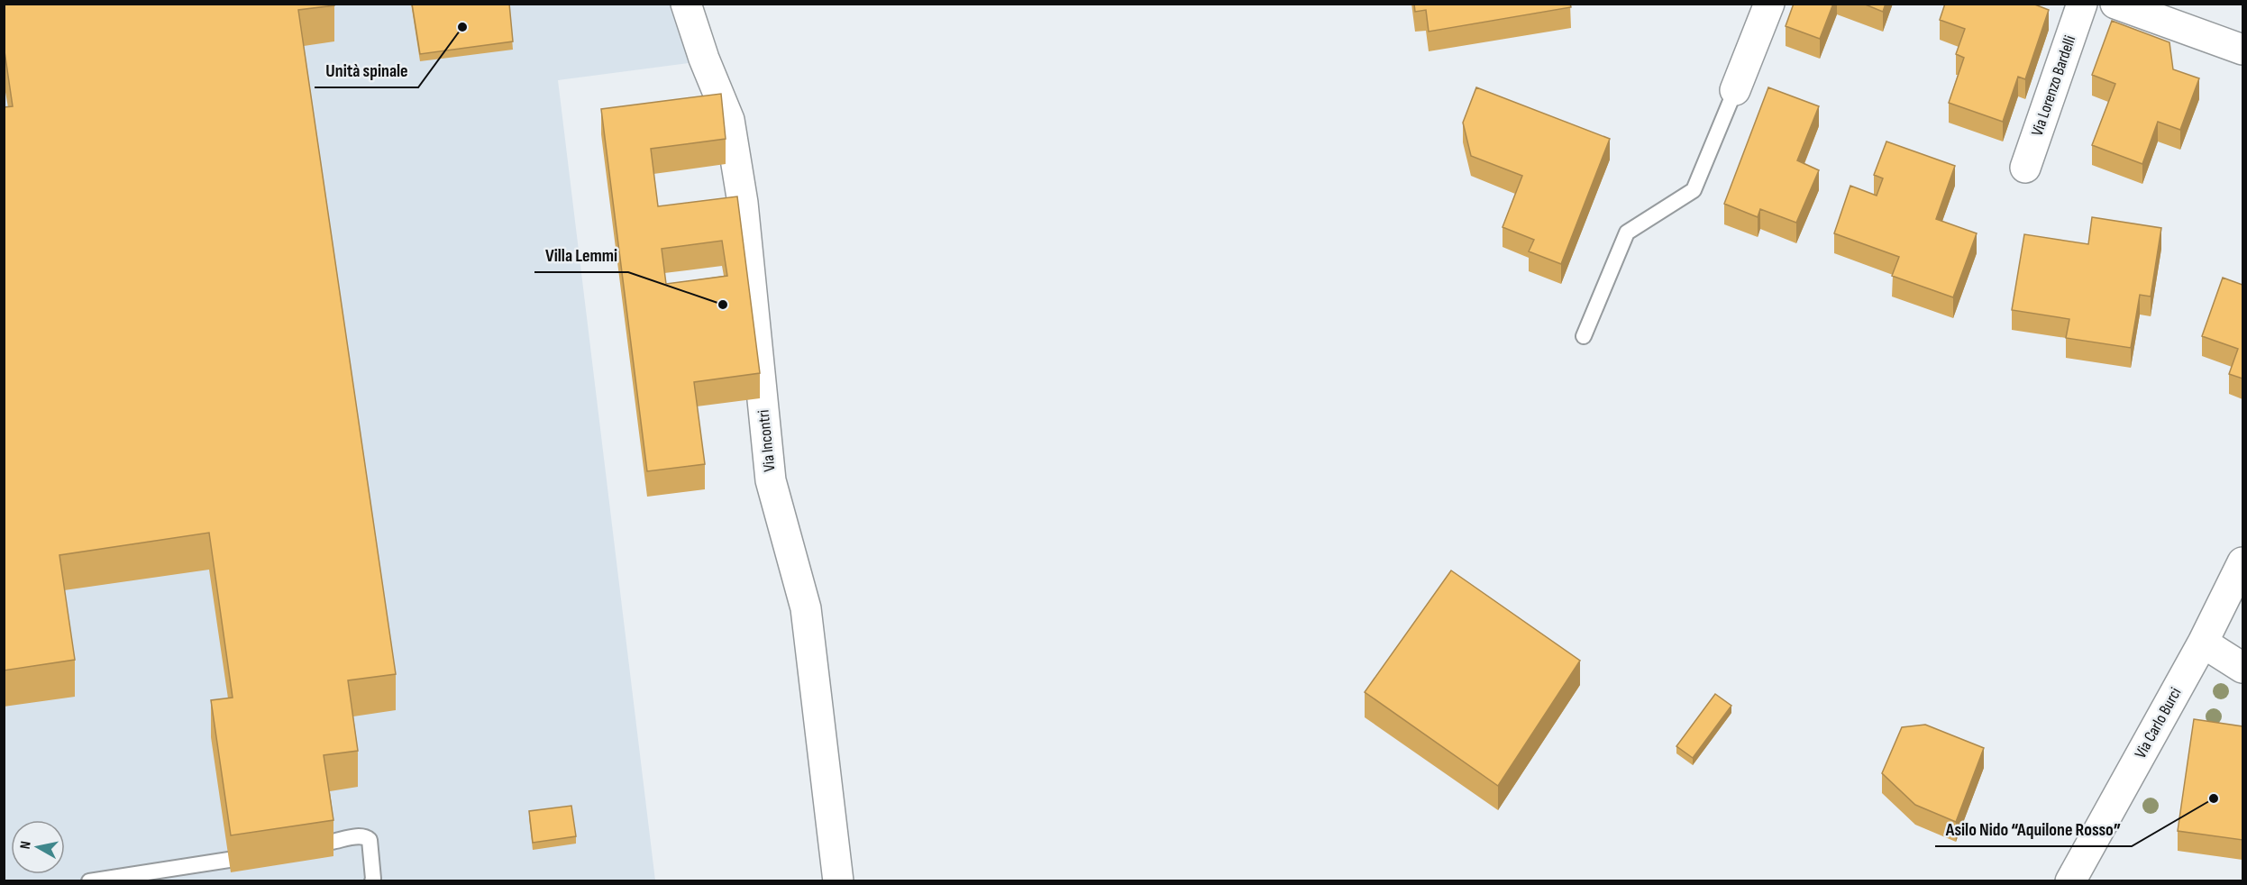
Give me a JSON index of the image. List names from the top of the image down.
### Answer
{
  "streets": {
    "street": ["Via Lorenzo Bardelli", "Via Incontri", "Via Carlo Burci"]
  },
  "places": ["Unità spinale", "Villa Lemmi", "Asilo Nido “Aquilone Rosso”"],
  "north": "left"
}
